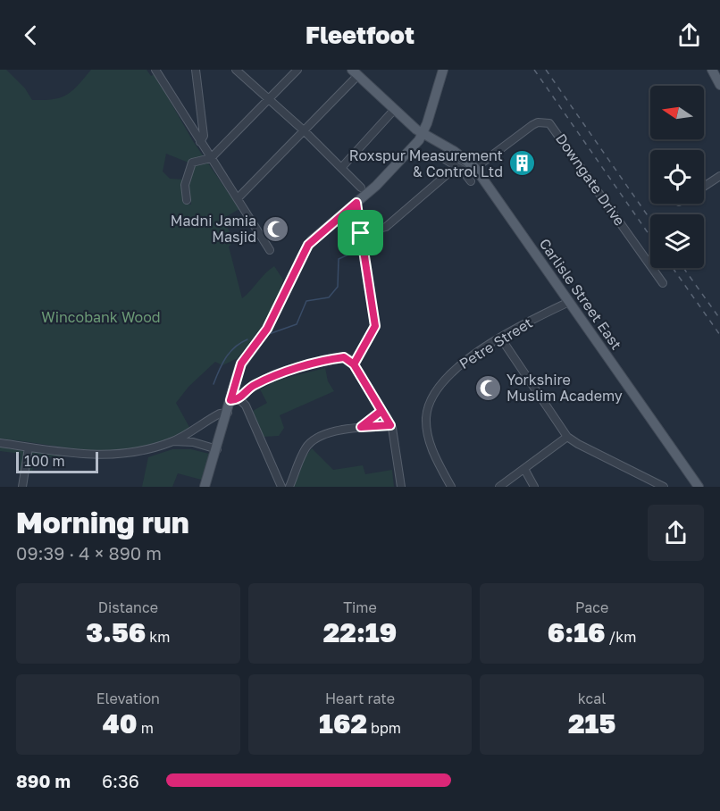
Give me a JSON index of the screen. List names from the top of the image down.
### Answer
{
  "streets": {
    "main road": ["Carlisle Street East"],
    "street": ["Downgate Drive", "Petre Street"]
  },
  "crossings": [
    ["Downgate Drive", "Carlisle Street East"],
    ["Carlisle Street East", "Petre Street"]
  ],
  "parks": ["Wincobank Wood"],
  "places": {
    "building": ["Roxspur Measurement & Control Ltd"],
    "mosque": ["Madni Jamia Masjid", "Yorkshire Muslim Academy"]
  },
  "scale_bar": "100 m",
  "north": "left",
  "page": {
    "header": "Fleetfoot",
    "scale": "100 m",
    "heading": ["Morning run", "09:39 · 4 × 890 m"],
    "stats": [
      ["Distance", "3.56 km"],
      ["Time", "22:19"],
      ["Pace", "6:16 /km"],
      ["Elevation", "40 m"],
      ["Heart rate", "162 bpm"],
      ["kcal", "215"]
    ],
    "list": [
      {
        "name": "890 m",
        "note": "6:36"
      }
    ]
  }
}
